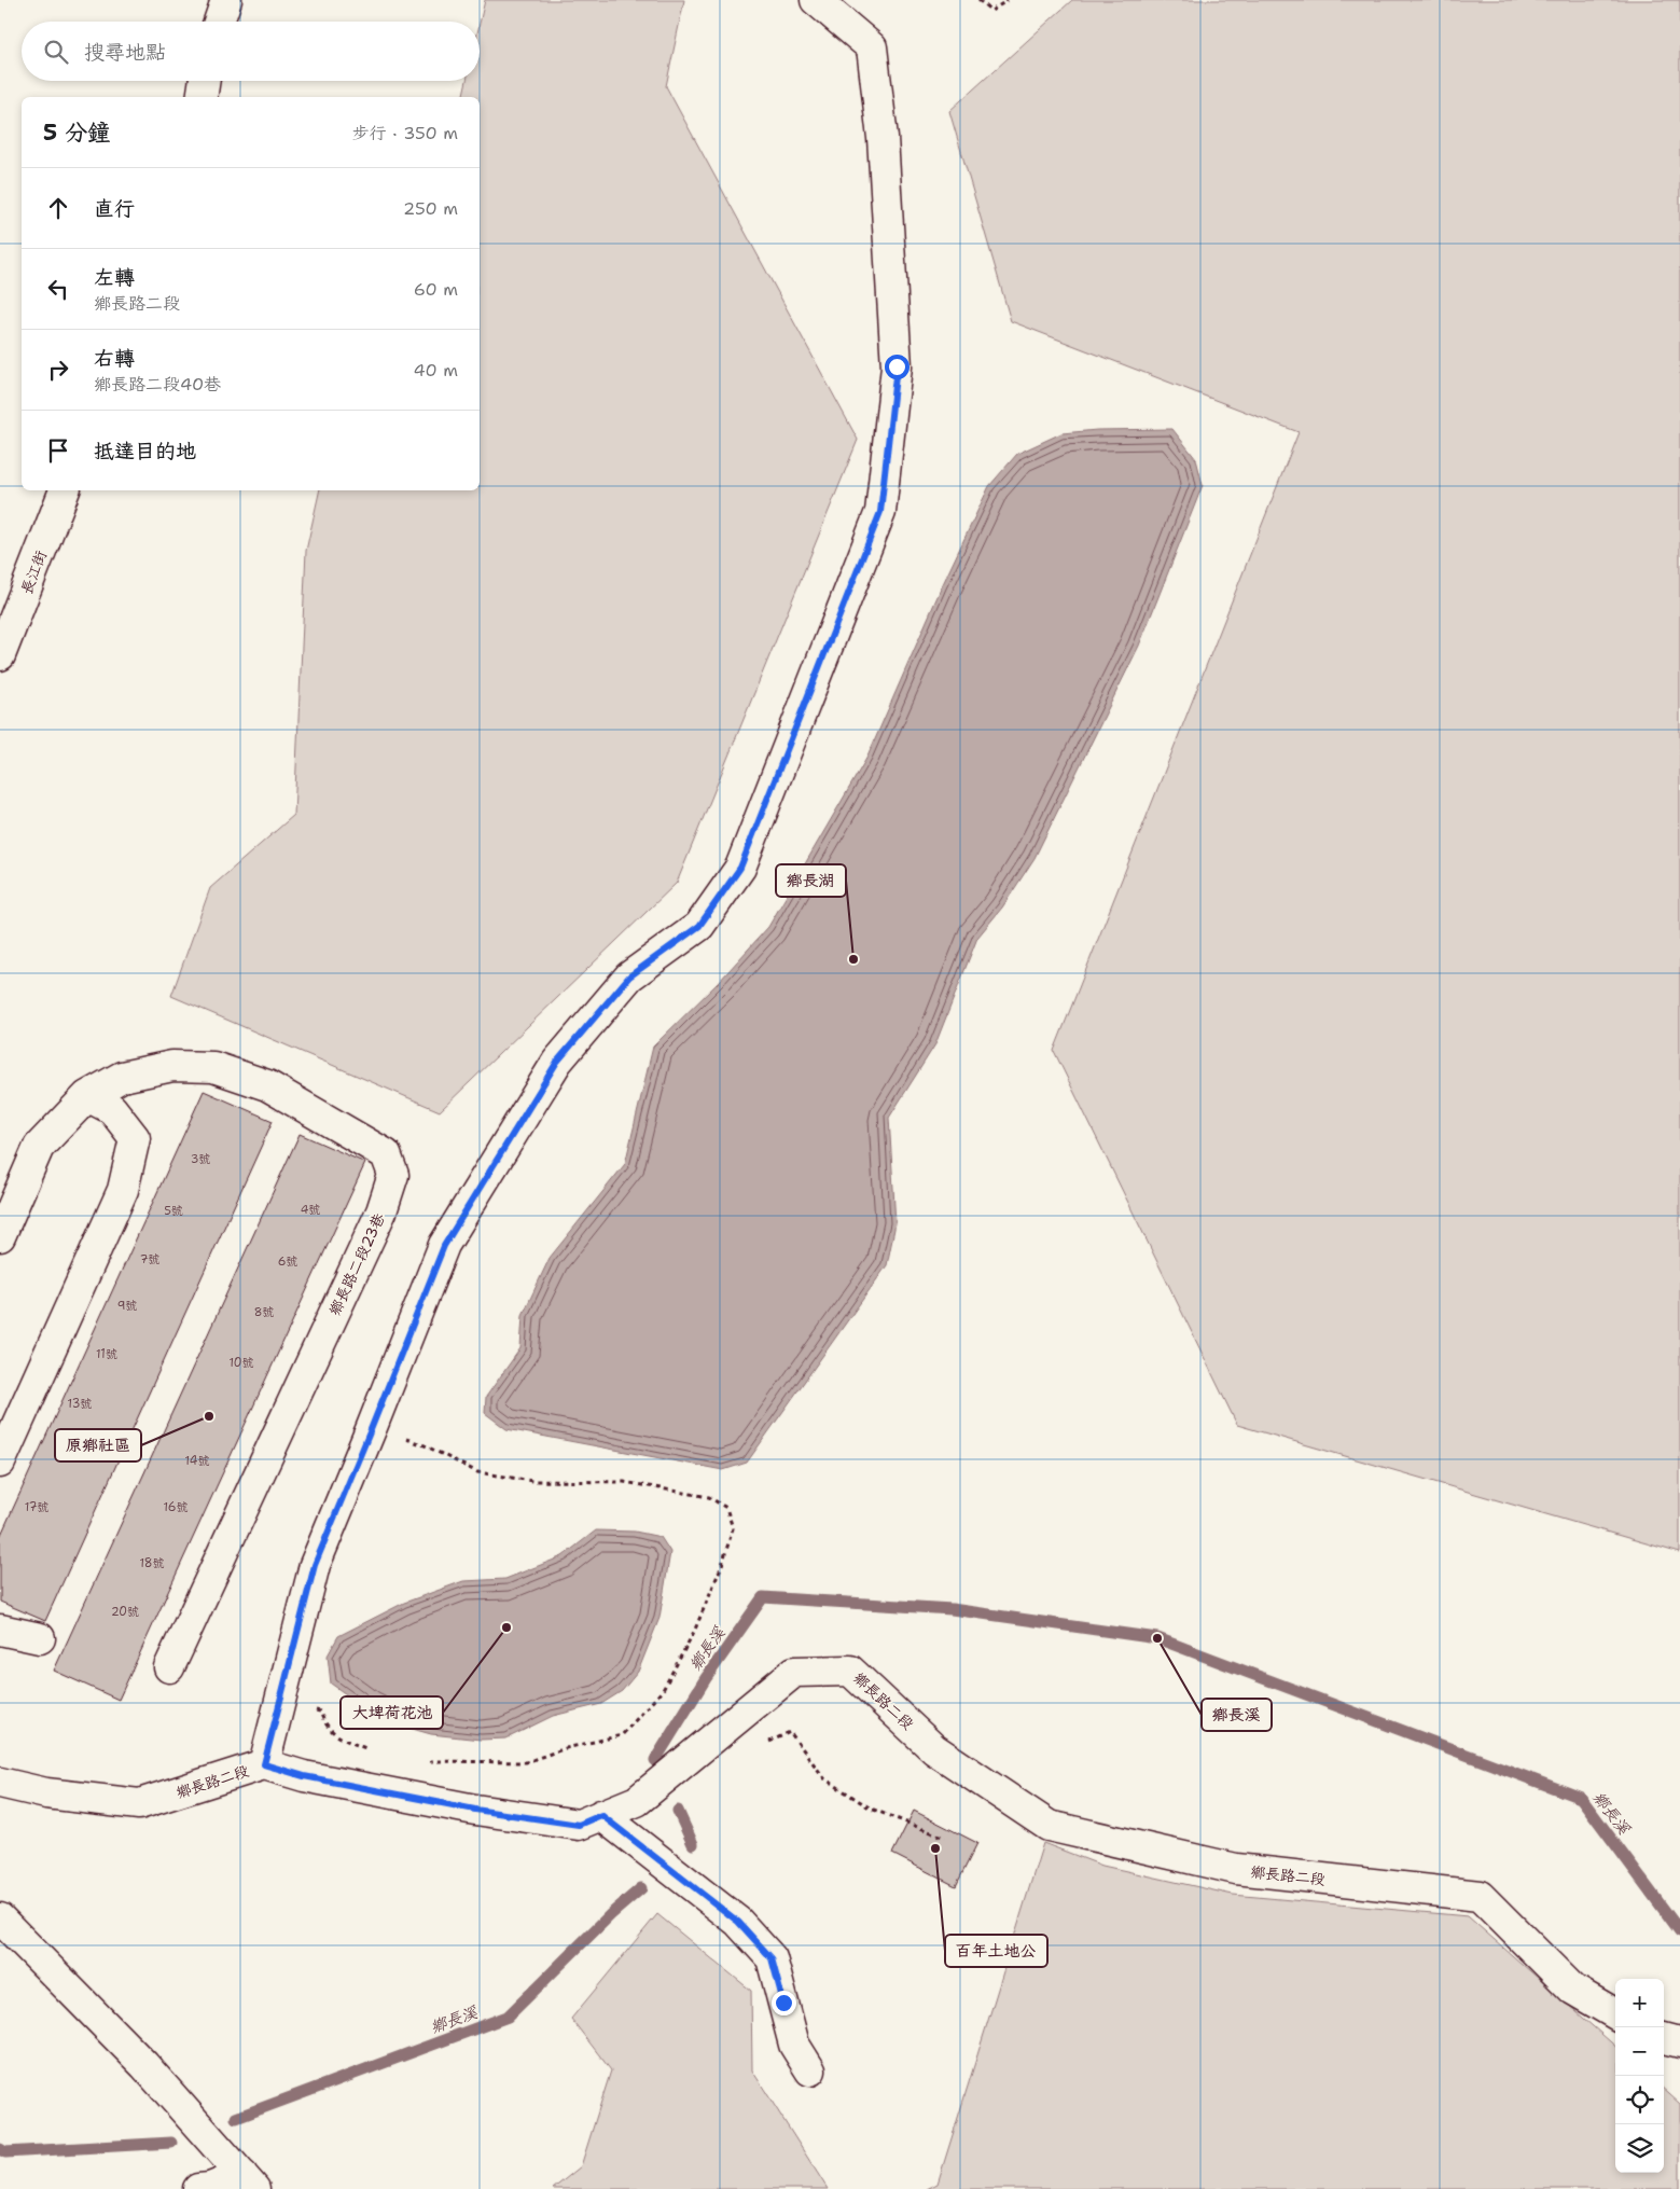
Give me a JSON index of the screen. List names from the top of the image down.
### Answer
{
  "streets": {
    "lane": ["長江街", "鄉長路二段23巷", "鄉長路二段"]
  },
  "water": ["鄉長溪"],
  "places": [
    "鄉長湖",
    "原鄉社區",
    "大埤荷花池",
    "鄉長溪",
    "百年土地公"
  ],
  "house_numbers": [
    "3號",
    "4號",
    "5號",
    "7號",
    "6號",
    "9號",
    "8號",
    "11號",
    "10號",
    "13號",
    "14號",
    "17號",
    "16號",
    "18號",
    "20號"
  ],
  "page": {
    "search": "搜尋地點",
    "heading": ["5 分鐘", "步行 · 350 m"],
    "list": [
      ["直行", "250 m"],
      ["左轉", "鄉長路二段", "60 m"],
      ["右轉", "鄉長路二段40巷", "40 m"],
      "抵達目的地"
    ],
    "map_buttons": ["+", "−"]
  }
}
